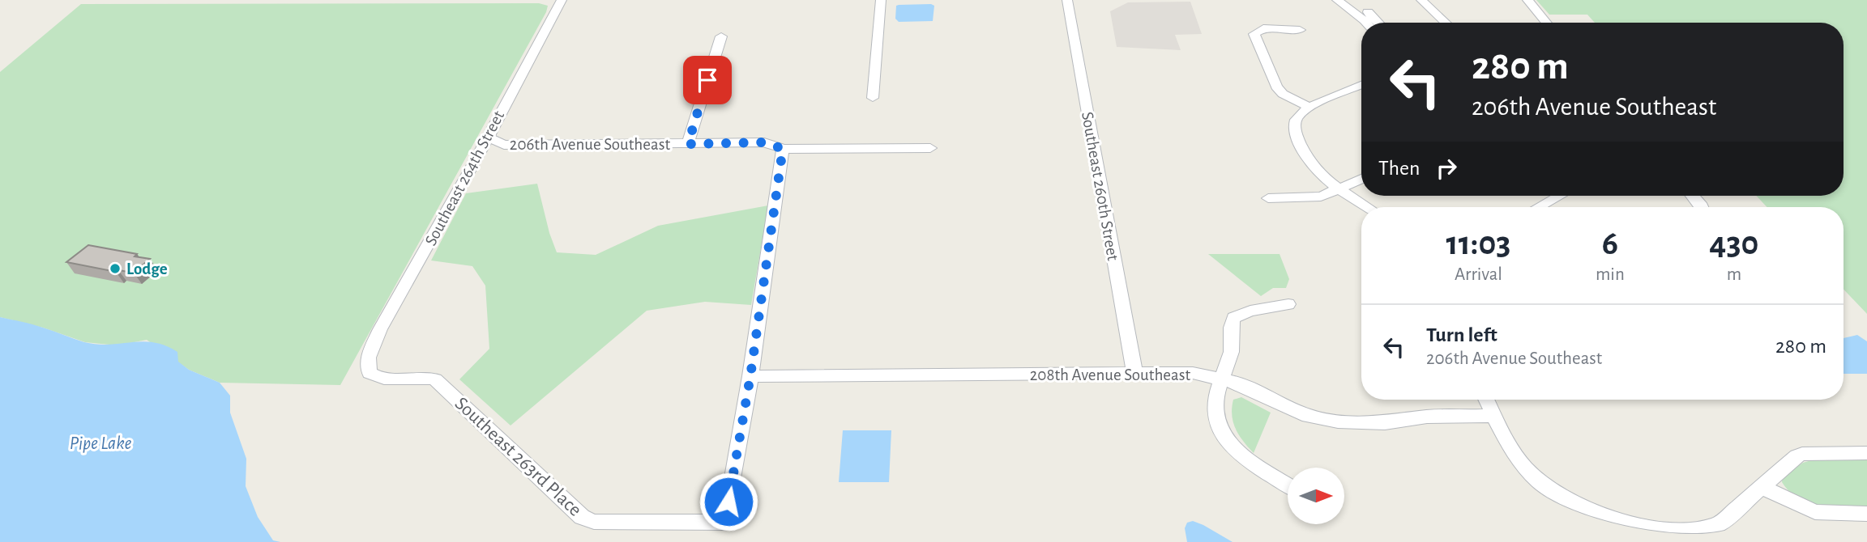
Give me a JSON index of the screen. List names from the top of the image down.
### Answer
{
  "streets": {
    "street": [
      "206th Avenue Southeast",
      "Southeast 264th Street",
      "Southeast 260th Street",
      "208th Avenue Southeast",
      "Southeast 263rd Place"
    ]
  },
  "crossings": [
    ["206th Avenue Southeast", "Southeast 264th Street"],
    ["Southeast 264th Street", "Southeast 263rd Place"],
    ["Southeast 260th Street", "208th Avenue Southeast"],
    ["208th Avenue Southeast", "Southeast 263rd Place"]
  ],
  "water": ["Pipe Lake"],
  "places": ["Lodge"],
  "north": "right",
  "page": {
    "turn": ["280 m", "206th Avenue Southeast"],
    "then": "Then",
    "eta": [
      "11:03",
      "Arrival",
      "6",
      "min",
      "430",
      "m"
    ],
    "list": [
      {
        "name": "Turn left",
        "note": "206th Avenue Southeast",
        "value": "280 m"
      }
    ]
  }
}
